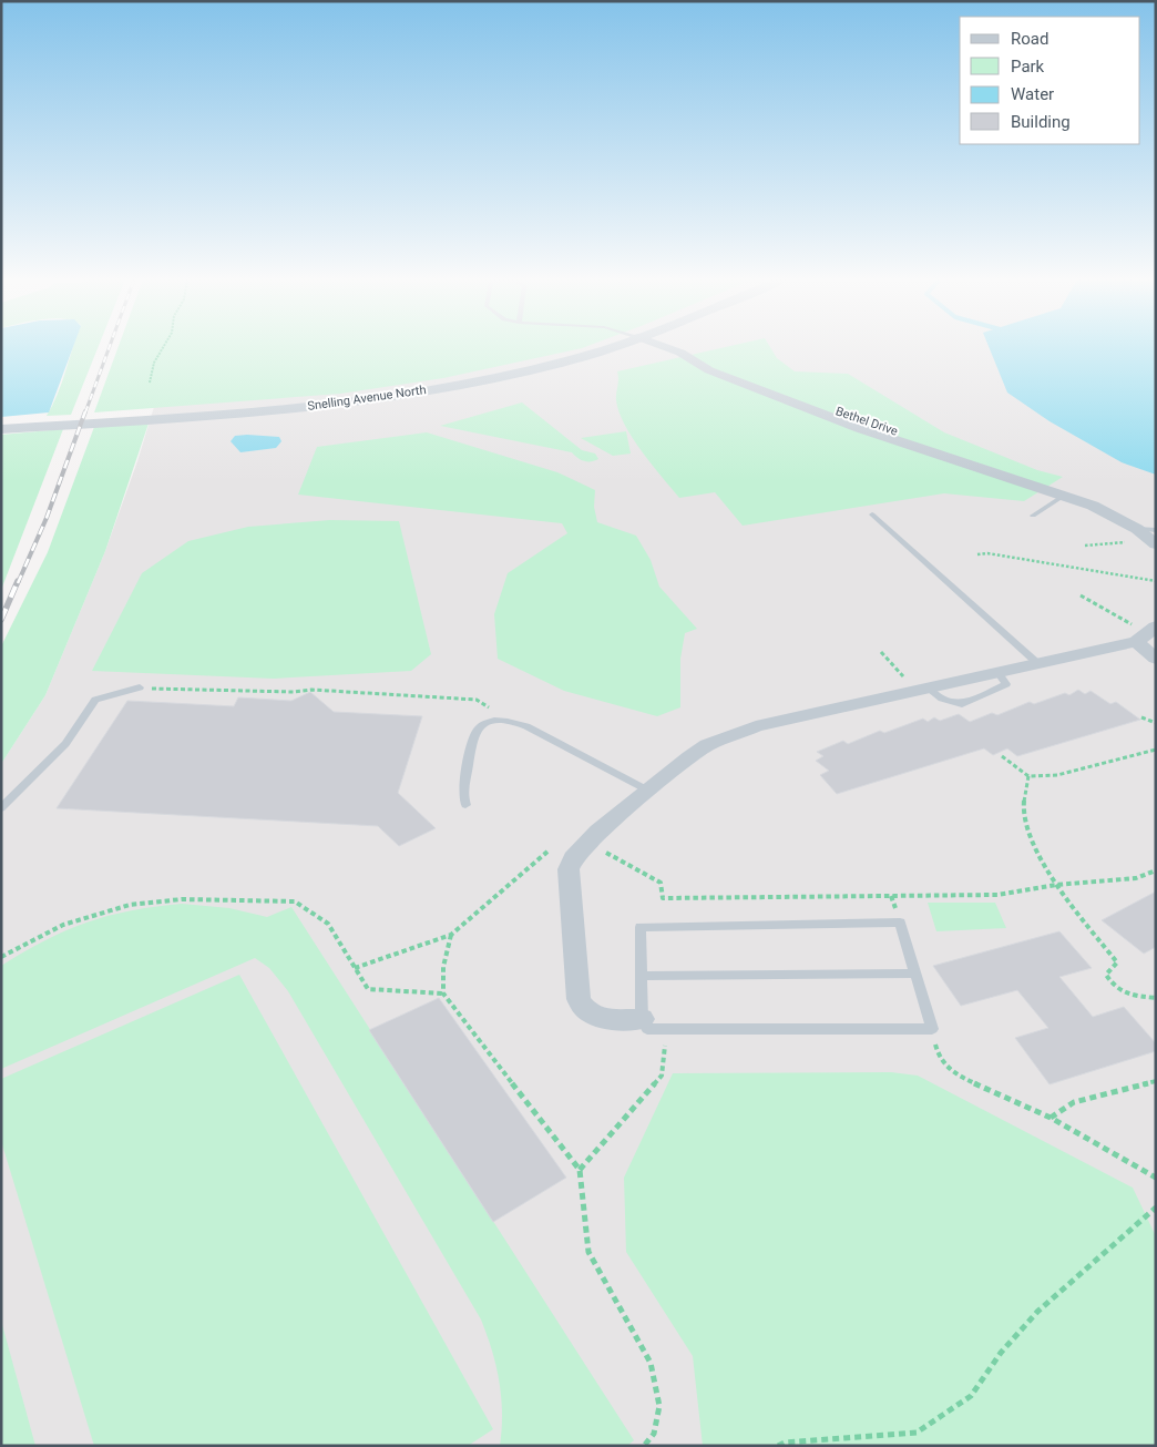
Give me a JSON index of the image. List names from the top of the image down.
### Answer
{
  "streets": {
    "street": ["Snelling Avenue North", "Bethel Drive"]
  },
  "legend": [
    "Road",
    "Park",
    "Water",
    "Building"
  ]
}
